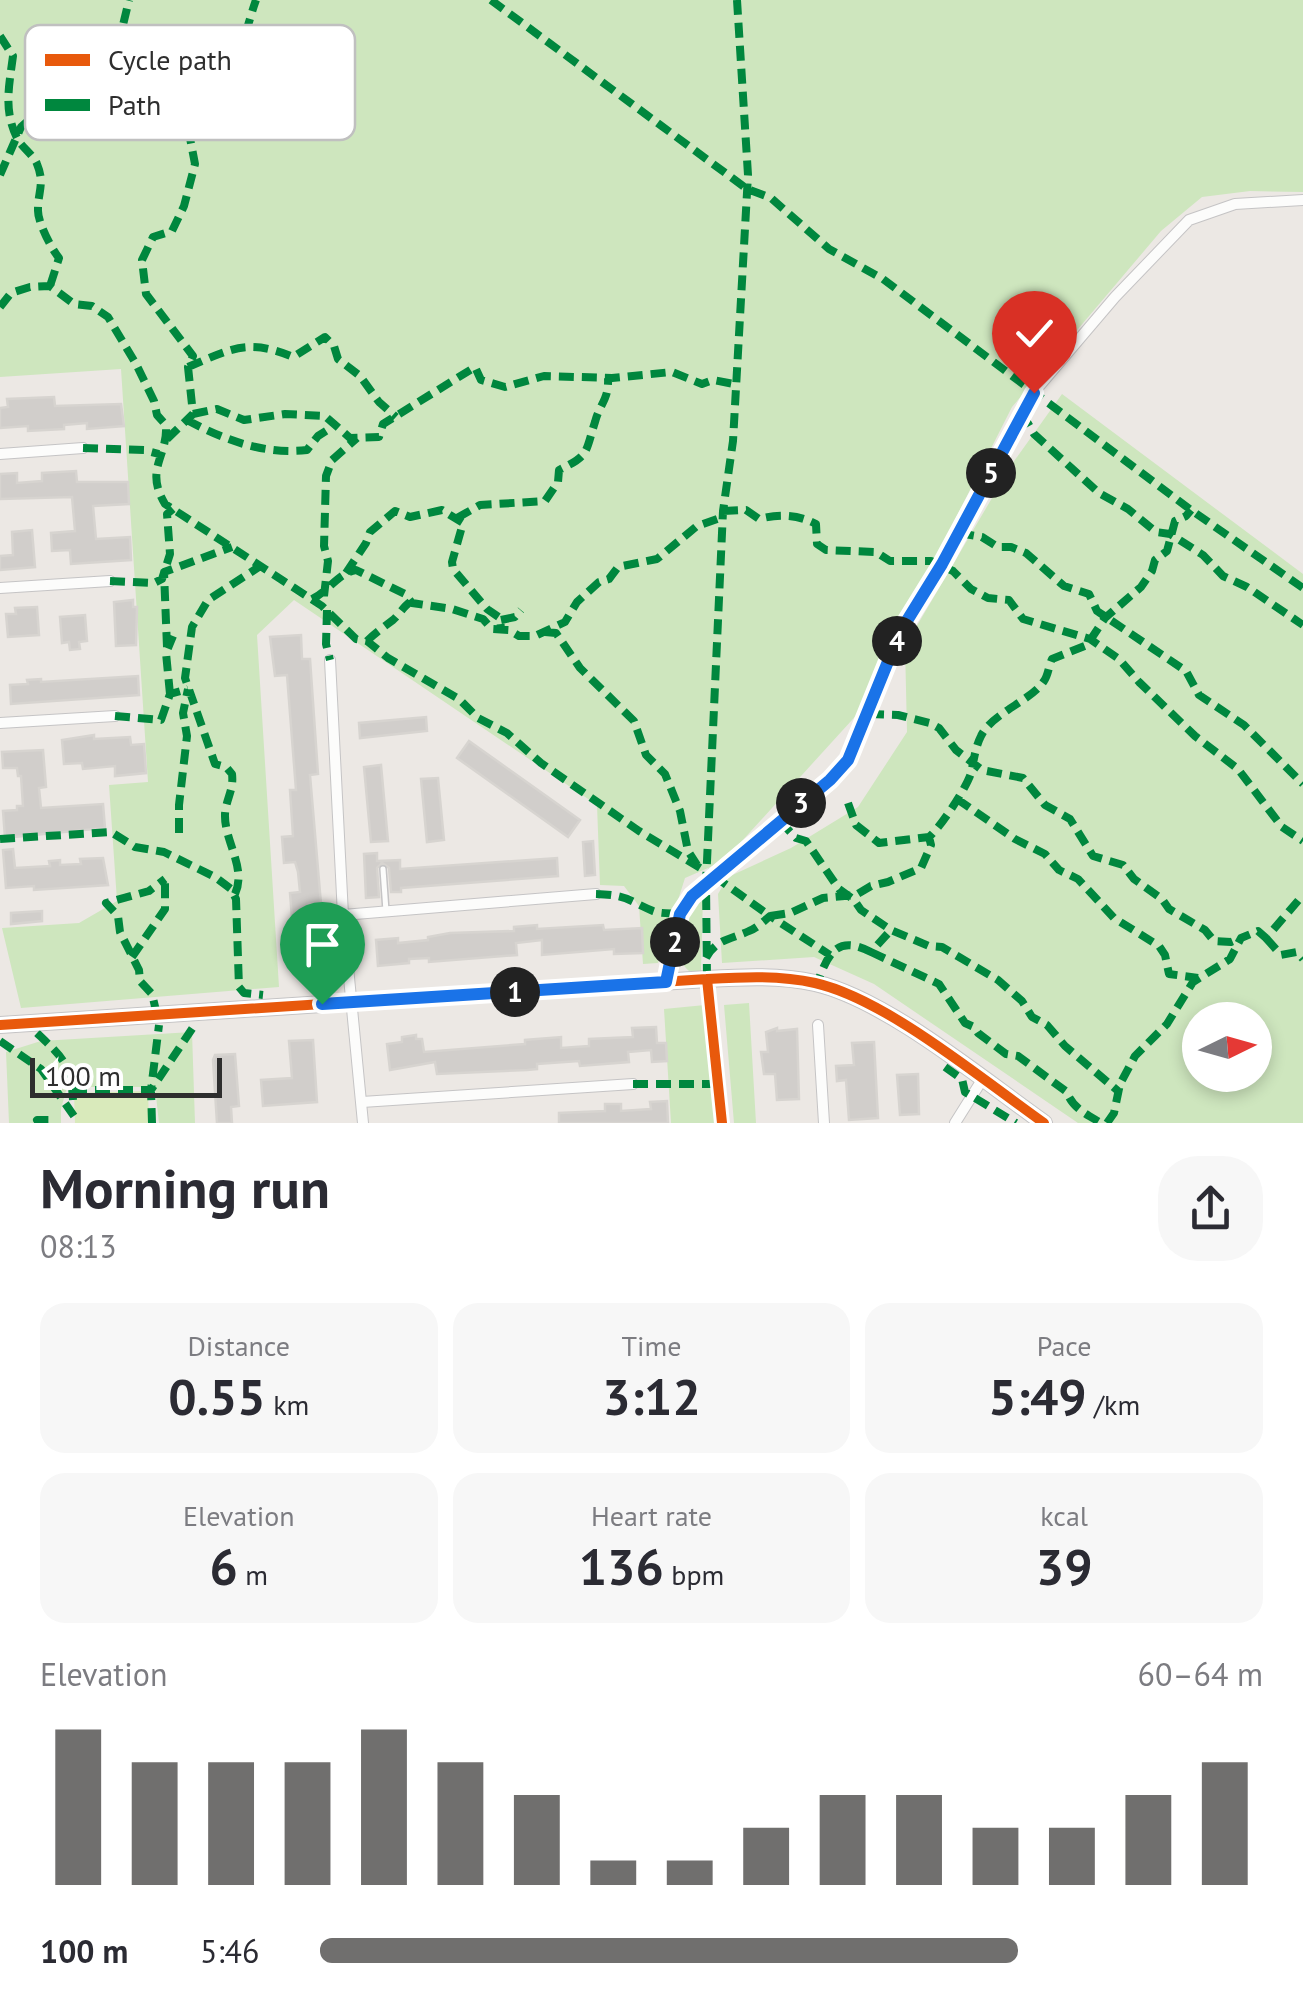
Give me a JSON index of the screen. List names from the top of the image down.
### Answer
{
  "legend": ["Cycle path", "Path"],
  "scale_bar": "100 m",
  "north": "right",
  "page": {
    "pins": [
      "5",
      "4",
      "3",
      "2",
      "1"
    ],
    "scale": "100 m",
    "heading": ["Morning run", "08:13"],
    "stats": [
      ["Distance", "0.55 km"],
      ["Time", "3:12"],
      ["Pace", "5:49 /km"],
      ["Elevation", "6 m"],
      ["Heart rate", "136 bpm"],
      ["kcal", "39"]
    ],
    "chart": ["Elevation", "60–64 m"],
    "list": [
      {
        "name": "100 m",
        "note": "5:46"
      }
    ]
  }
}
